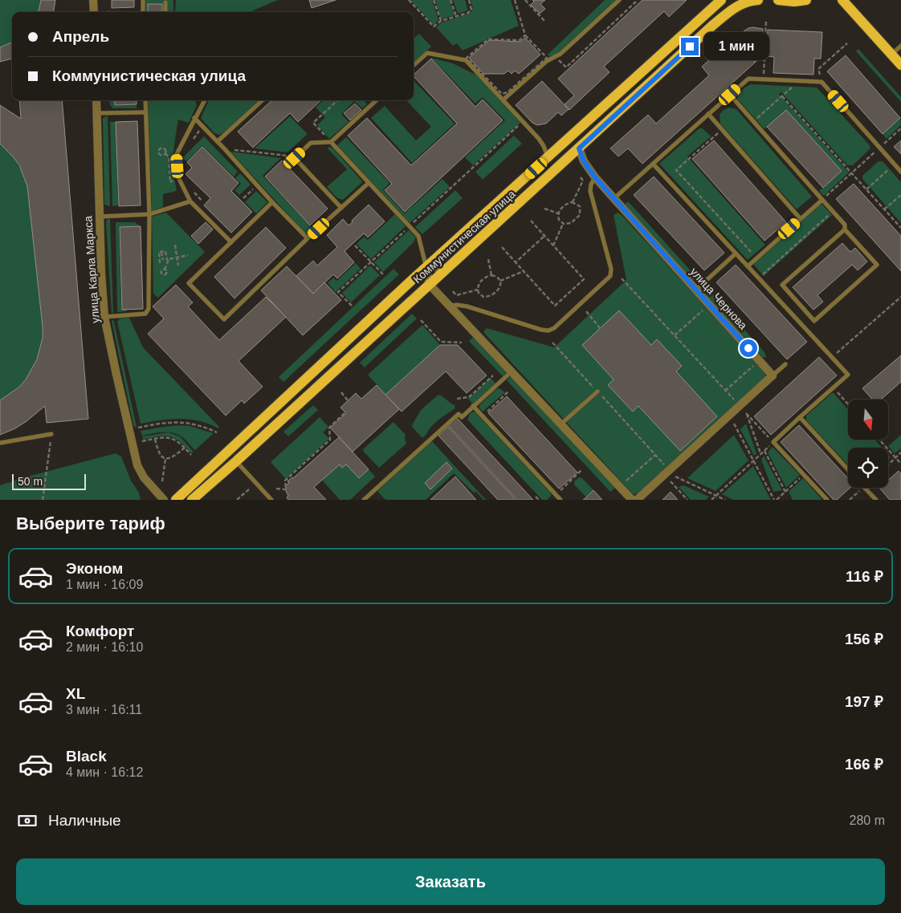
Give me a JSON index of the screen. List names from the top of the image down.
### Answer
{
  "streets": {
    "main road": ["Коммунистическая улица"],
    "street": ["улица Карла Маркса", "улица Чернова"]
  },
  "crossings": [
    ["Коммунистическая улица", "улица Чернова"]
  ],
  "scale_bar": "50 m",
  "north": "bottom",
  "page": {
    "banner": ["Апрель", "Коммунистическая улица"],
    "bubble": "1 мин",
    "scale": "50 m",
    "heading": "Выберите тариф",
    "list": [
      {
        "name": "Эконом",
        "note": "1 мин · 16:09",
        "value": "116 ₽"
      },
      {
        "name": "Комфорт",
        "note": "2 мин · 16:10",
        "value": "156 ₽"
      },
      {
        "name": "XL",
        "note": "3 мин · 16:11",
        "value": "197 ₽"
      },
      {
        "name": "Black",
        "note": "4 мин · 16:12",
        "value": "166 ₽"
      }
    ],
    "pay": ["Наличные", "280 m"],
    "buttons": "Заказать"
  }
}
